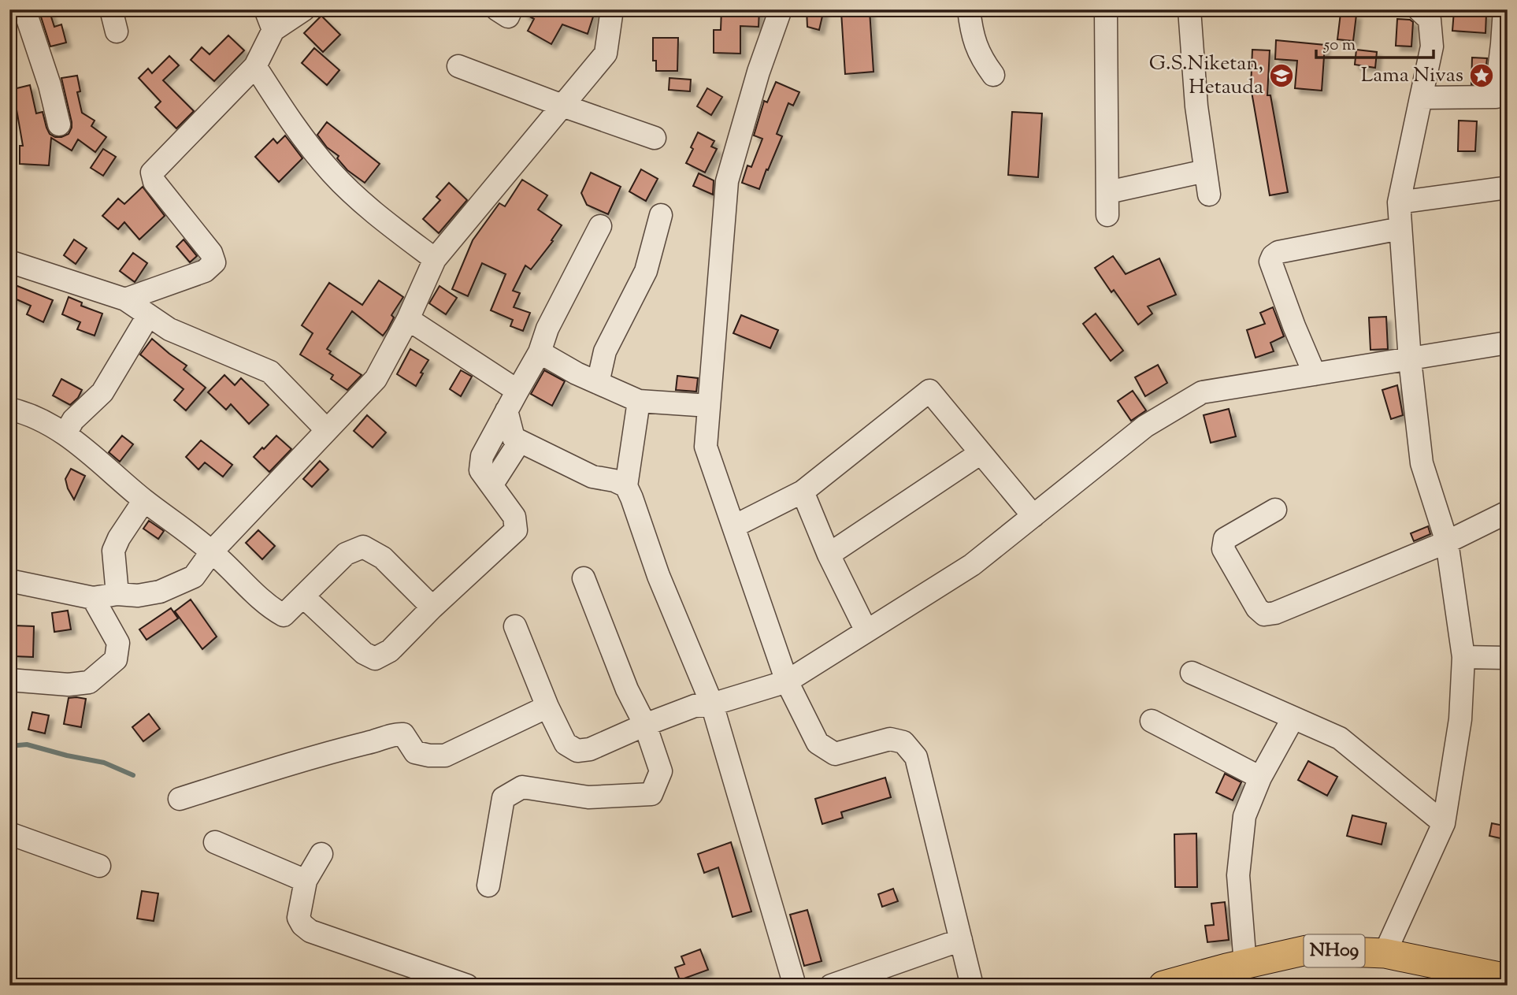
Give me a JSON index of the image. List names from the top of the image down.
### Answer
{
  "streets": {
    "main road": ["NH09"]
  },
  "places": {
    "school or university": ["G.S.Niketan, Hetauda"],
    "place": ["Lama Nivas"]
  },
  "scale_bar": "50 m"
}
